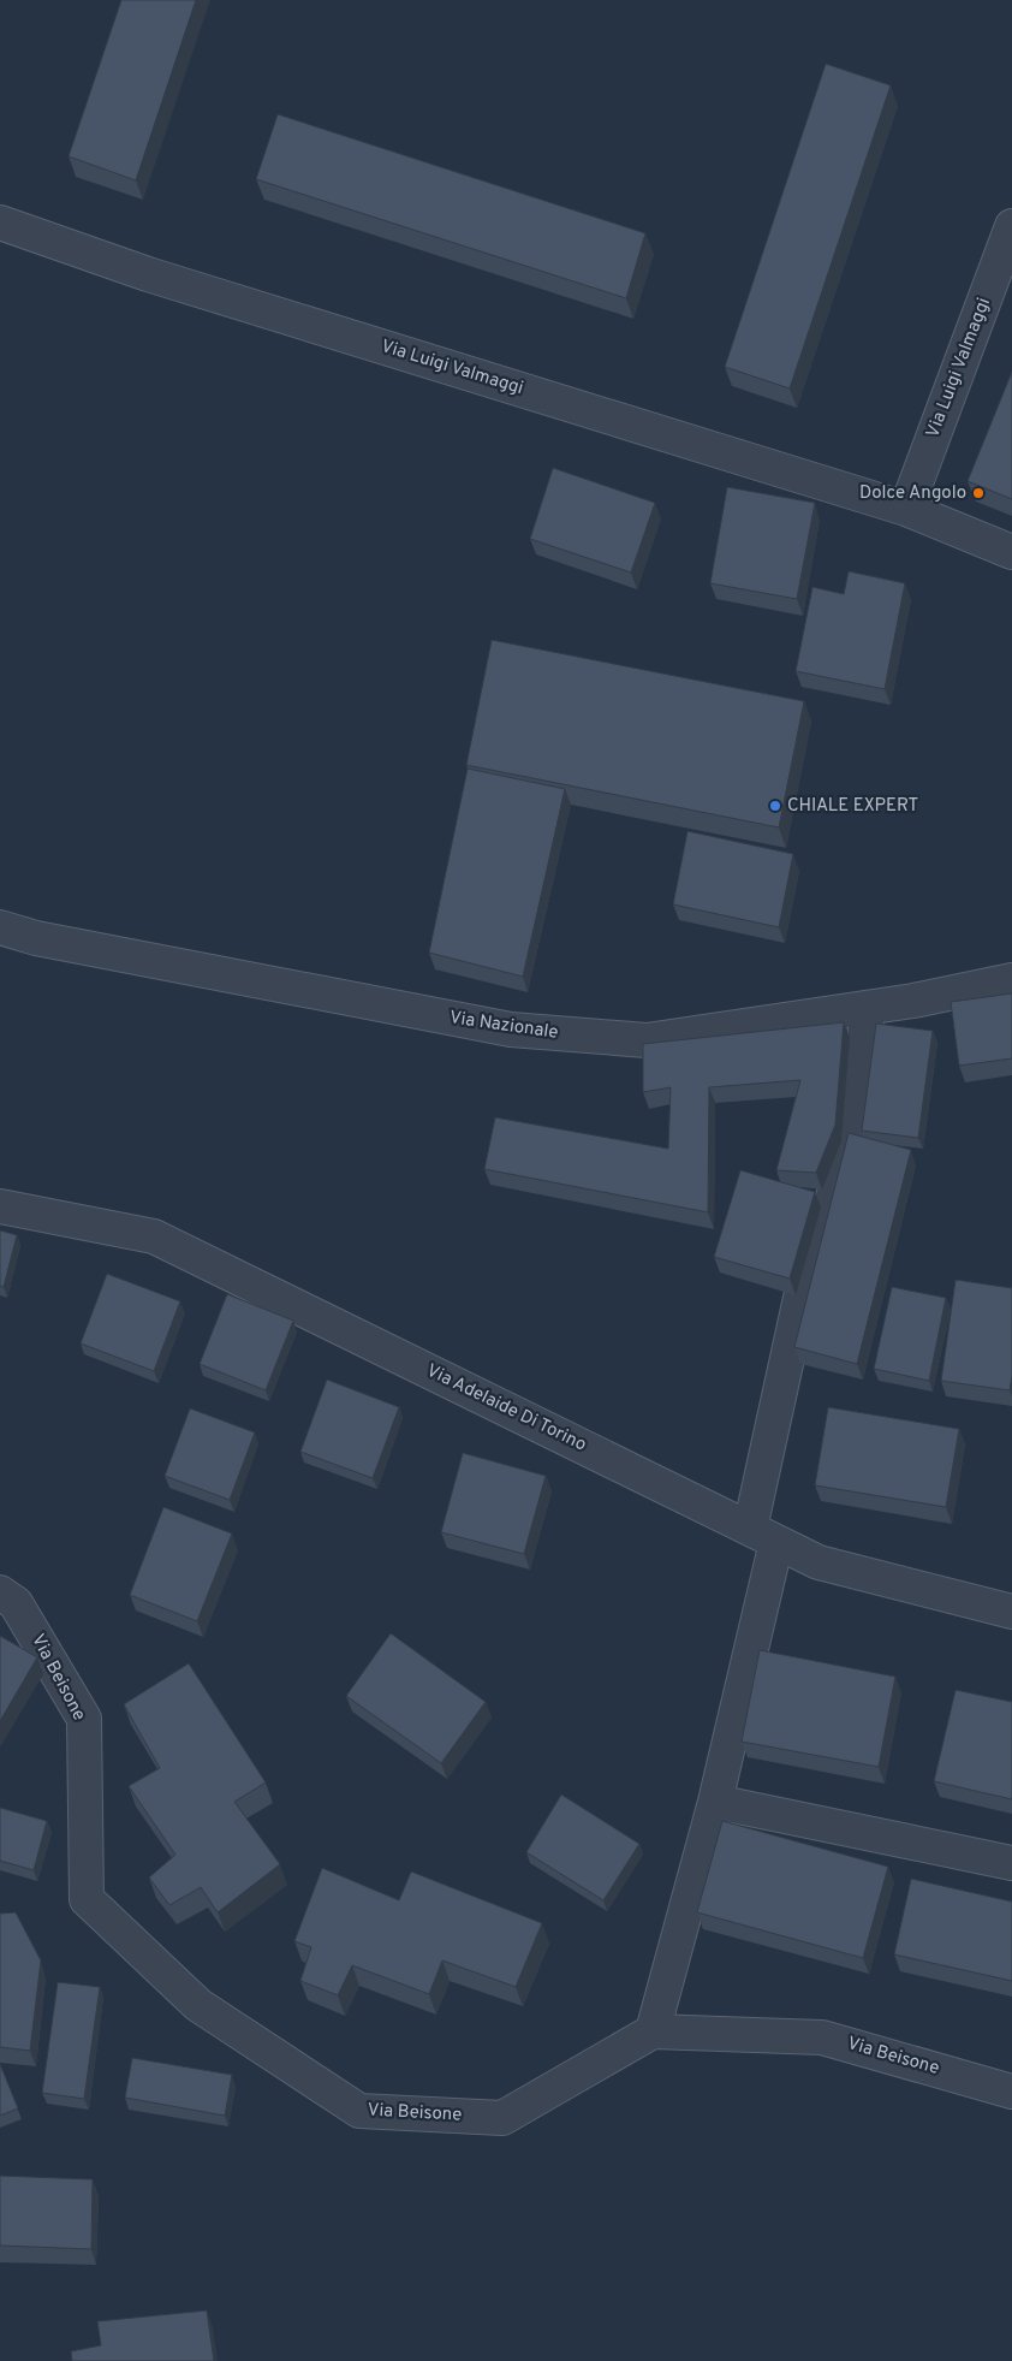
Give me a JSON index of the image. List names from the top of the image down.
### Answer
{
  "streets": {
    "street": [
      "Via Luigi Valmaggi",
      "Via Nazionale",
      "Via Adelaide Di Torino",
      "Via Beisone"
    ]
  },
  "places": ["Dolce Angolo", "CHIALE EXPERT"]
}
